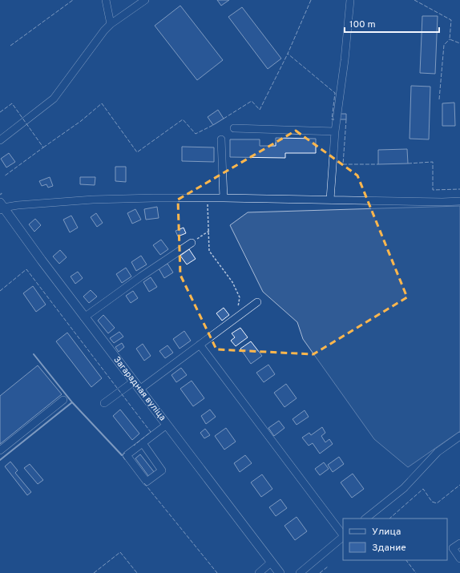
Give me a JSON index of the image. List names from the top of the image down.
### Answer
{
  "streets": {
    "main road": ["Загарадная вуліца"]
  },
  "legend": ["Улица", "Здание"],
  "scale_bar": "100 m"
}
